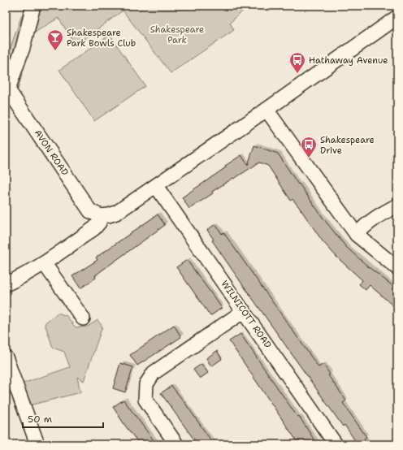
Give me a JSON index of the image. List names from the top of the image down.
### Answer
{
  "streets": {
    "street": ["AVON ROAD", "WILNICOTT ROAD"]
  },
  "parks": ["Shakespeare Park"],
  "places": {
    "bar": ["Shakespeare Park Bowls Club"],
    "bus stop": ["Hathaway Avenue", "Shakespeare Drive"]
  },
  "scale_bar": "50 m"
}
